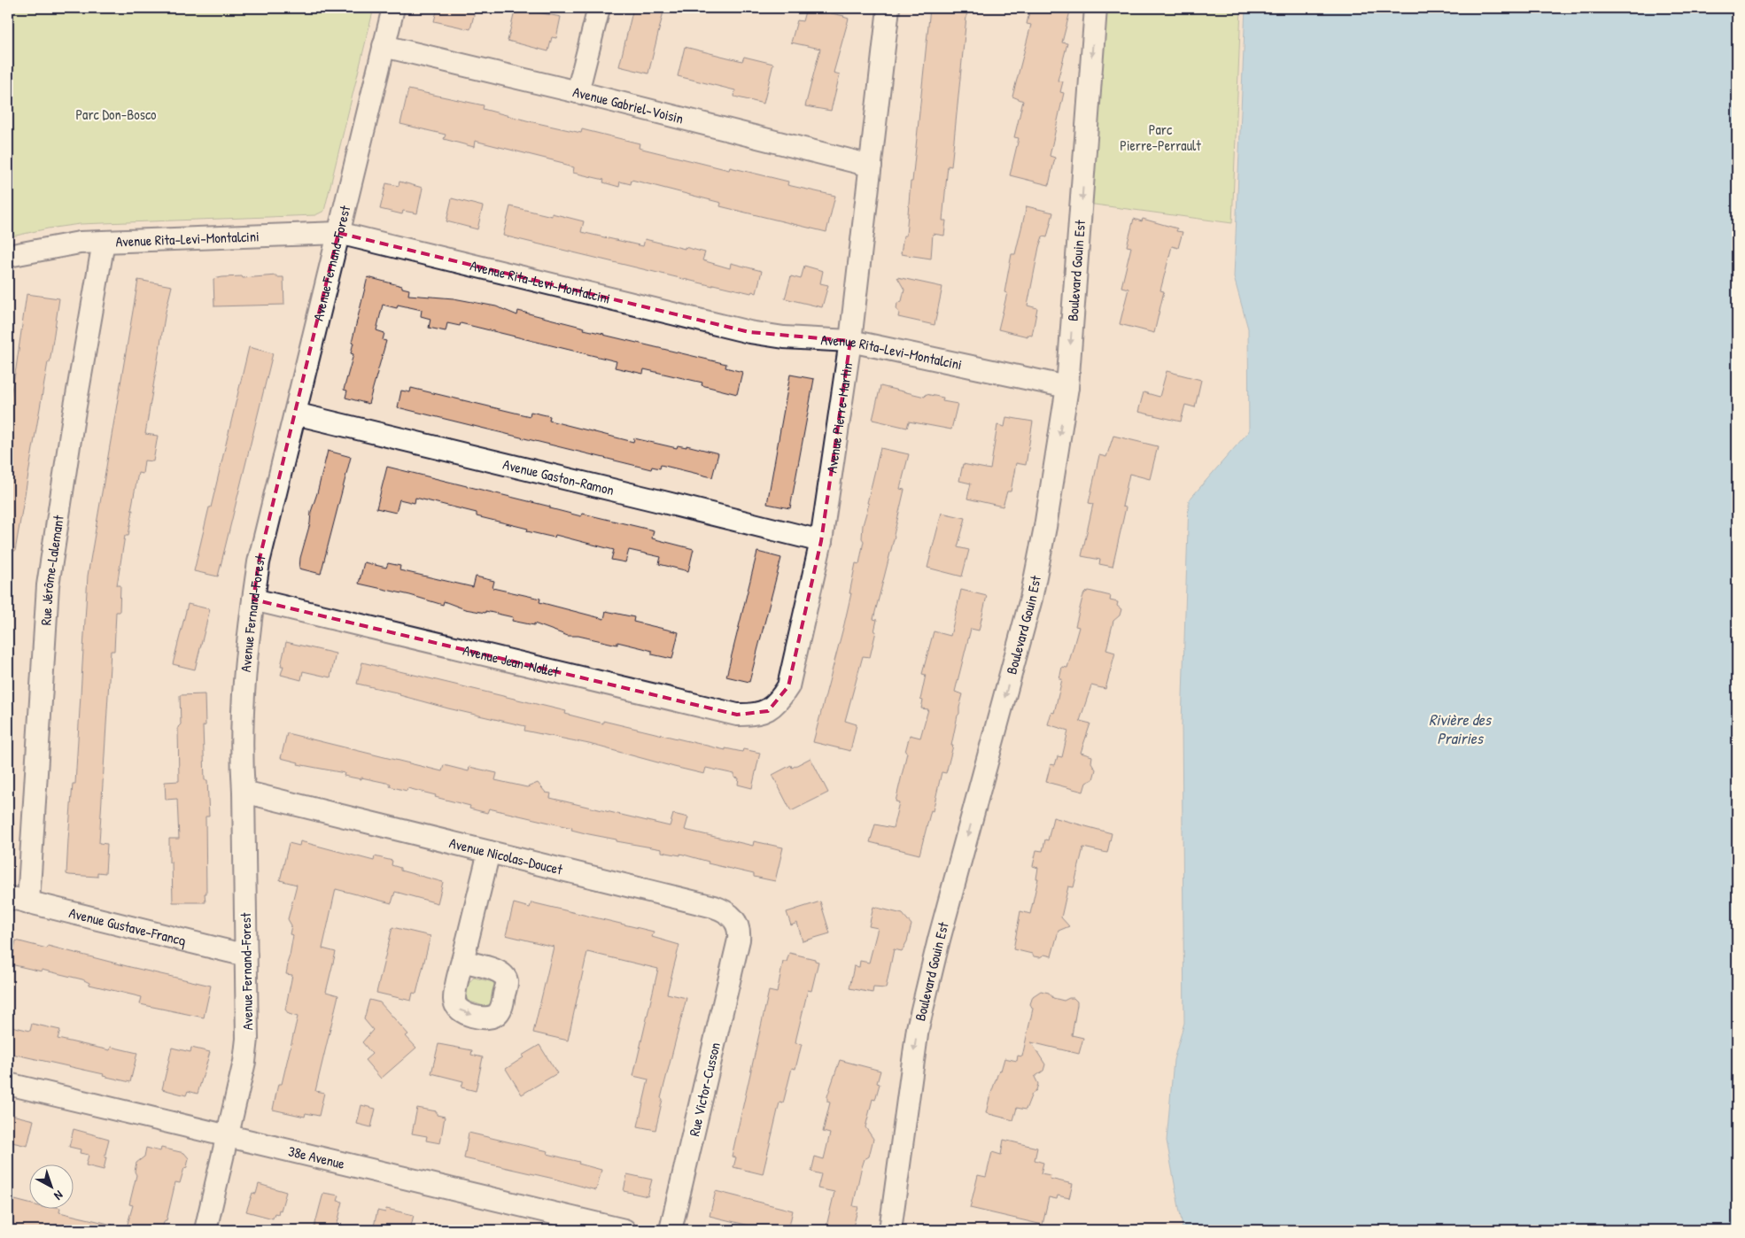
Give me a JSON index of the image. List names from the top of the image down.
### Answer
{
  "streets": {
    "street": [
      "Avenue Gabriel-Voisin",
      "Avenue Rita-Levi-Montalcini",
      "Avenue Fernand-Forest",
      "Boulevard Gouin Est",
      "Avenue Pierre-Martin",
      "Avenue Gaston-Ramon",
      "Rue Jérôme-Lalemant",
      "Avenue Jean-Nollet",
      "Avenue Nicolas-Doucet",
      "Avenue Gustave-Francq",
      "Rue Victor-Cusson",
      "38e Avenue"
    ]
  },
  "crossings": [
    ["Avenue Gabriel-Voisin", "Avenue Fernand-Forest"],
    ["Avenue Gabriel-Voisin", "Avenue Pierre-Martin"],
    ["Avenue Rita-Levi-Montalcini", "Avenue Fernand-Forest"],
    ["Avenue Rita-Levi-Montalcini", "Boulevard Gouin Est"],
    ["Avenue Rita-Levi-Montalcini", "Avenue Pierre-Martin"],
    ["Avenue Rita-Levi-Montalcini", "Rue Jérôme-Lalemant"],
    ["Avenue Fernand-Forest", "Avenue Gaston-Ramon"],
    ["Avenue Fernand-Forest", "Avenue Jean-Nollet"],
    ["Avenue Fernand-Forest", "Avenue Nicolas-Doucet"],
    ["Avenue Fernand-Forest", "Avenue Gustave-Francq"],
    ["Avenue Fernand-Forest", "38e Avenue"],
    ["Avenue Pierre-Martin", "Avenue Gaston-Ramon"],
    ["Avenue Pierre-Martin", "Avenue Jean-Nollet"],
    ["Rue Jérôme-Lalemant", "Avenue Gustave-Francq"],
    ["Avenue Nicolas-Doucet", "Rue Victor-Cusson"]
  ],
  "one_way": ["Boulevard Gouin Est"],
  "water": ["Rivière des Prairies"],
  "parks": ["Parc Don-Bosco", "Parc Pierre-Perrault"],
  "north": "bottom right"
}
